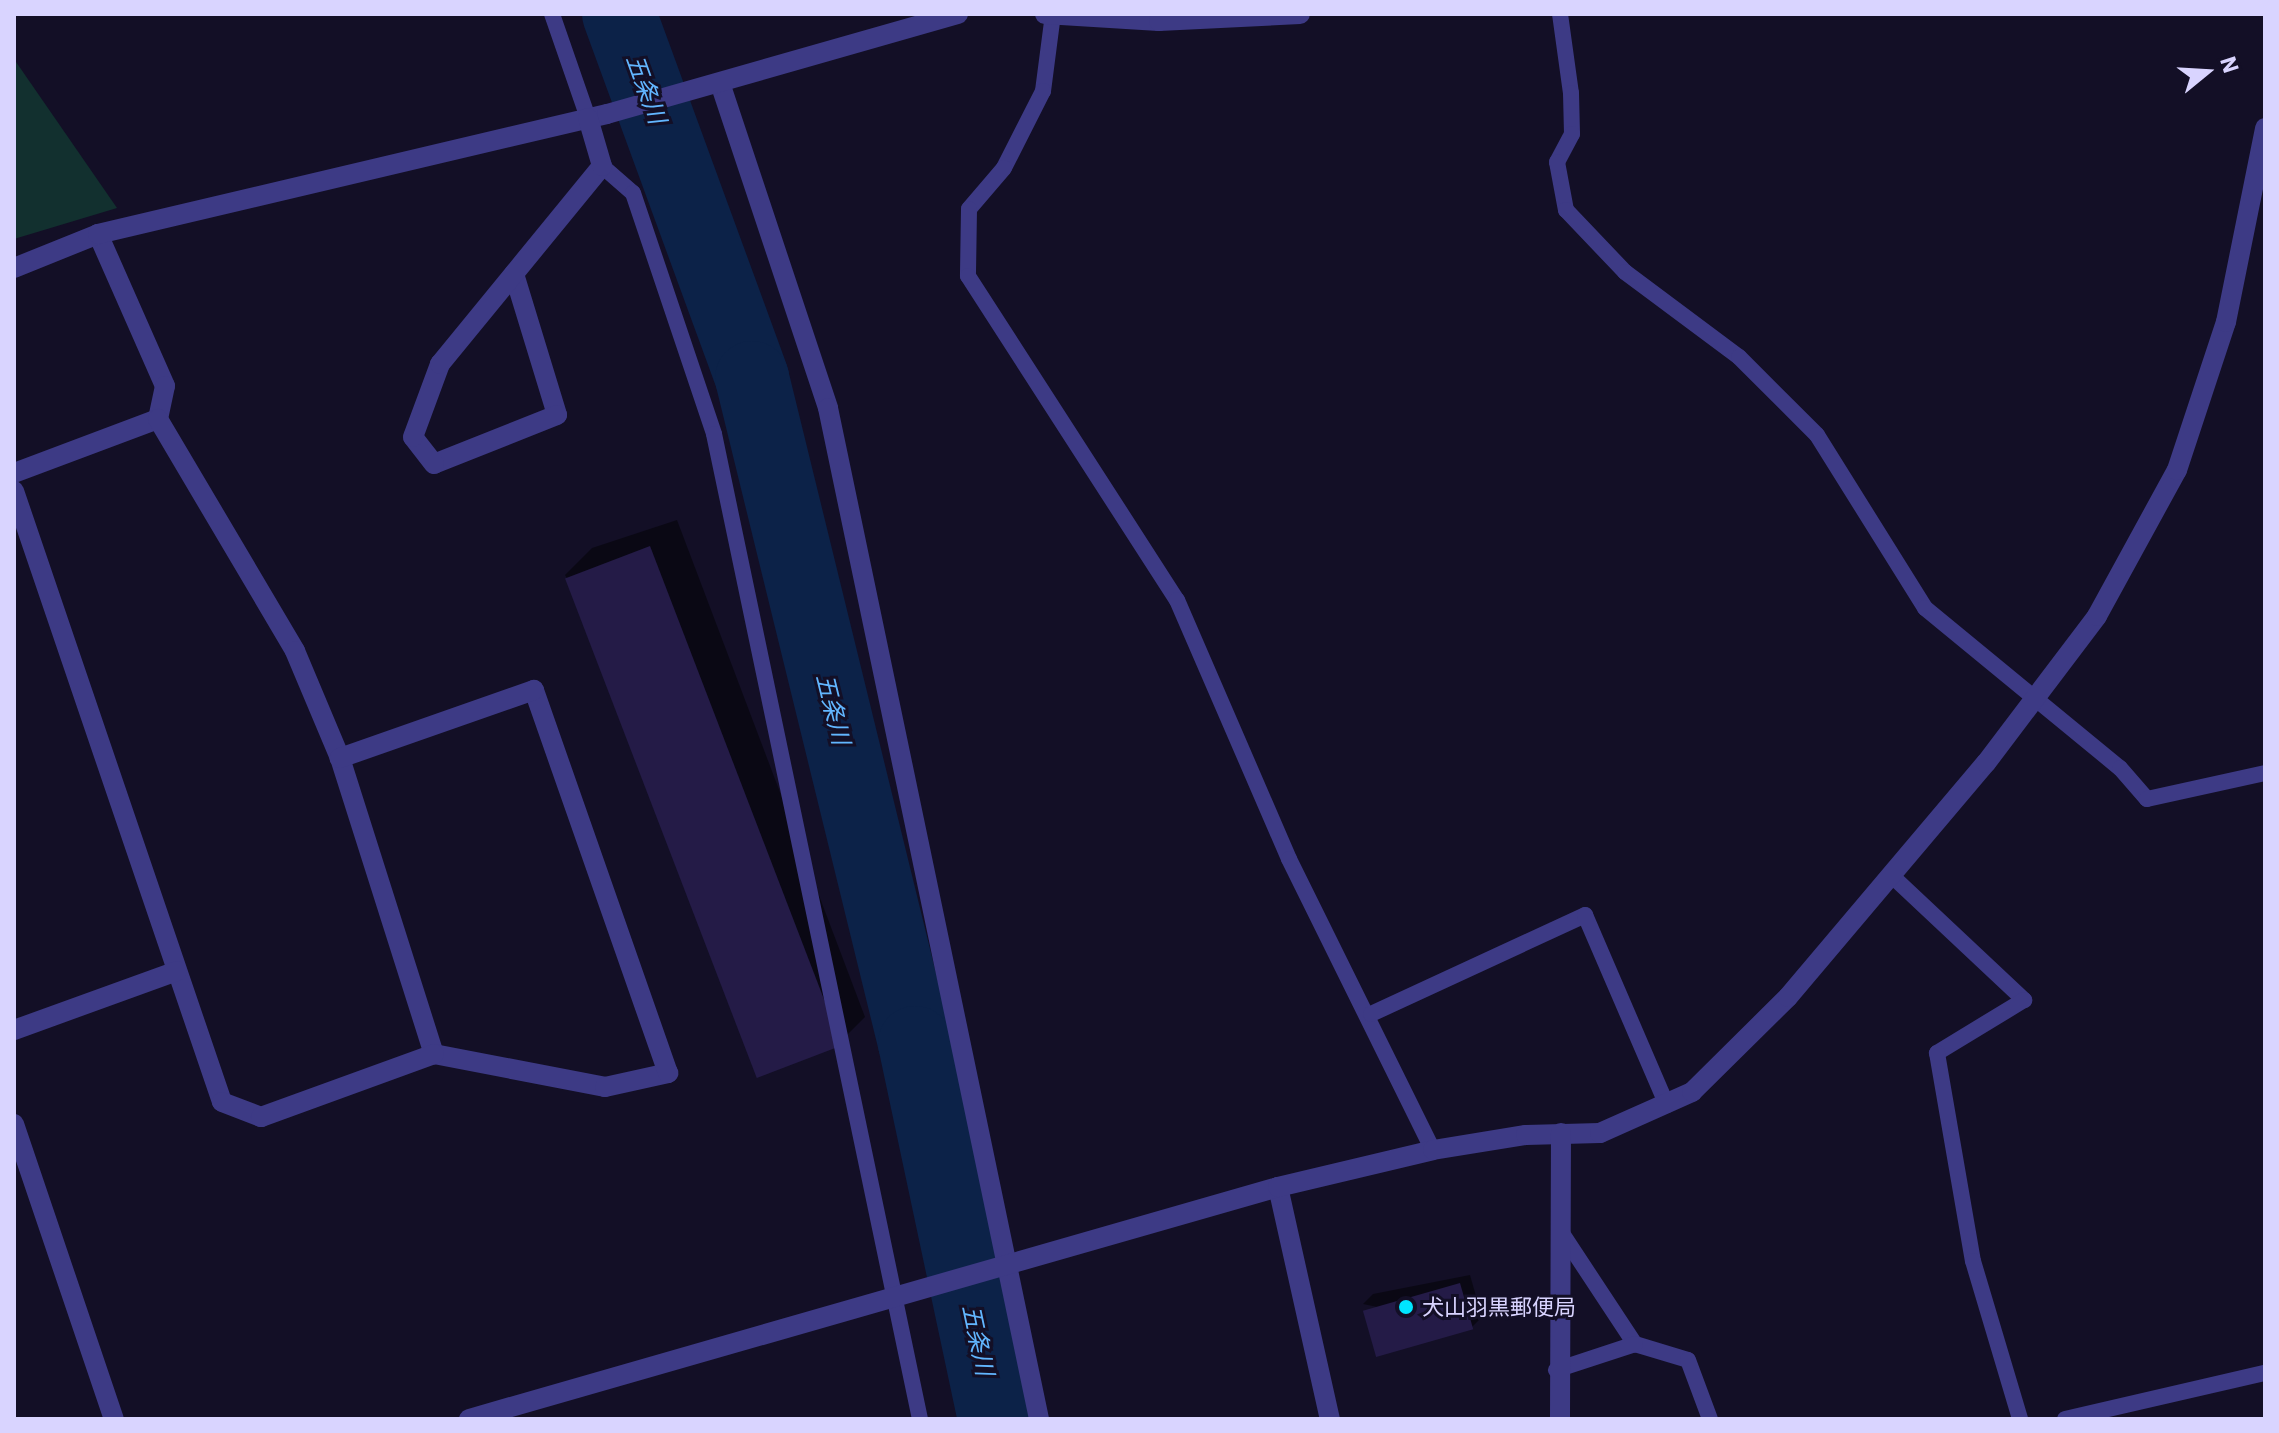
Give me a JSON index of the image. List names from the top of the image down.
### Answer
{
  "water": ["五条川"],
  "places": ["犬山羽黒郵便局"],
  "north": "right"
}
